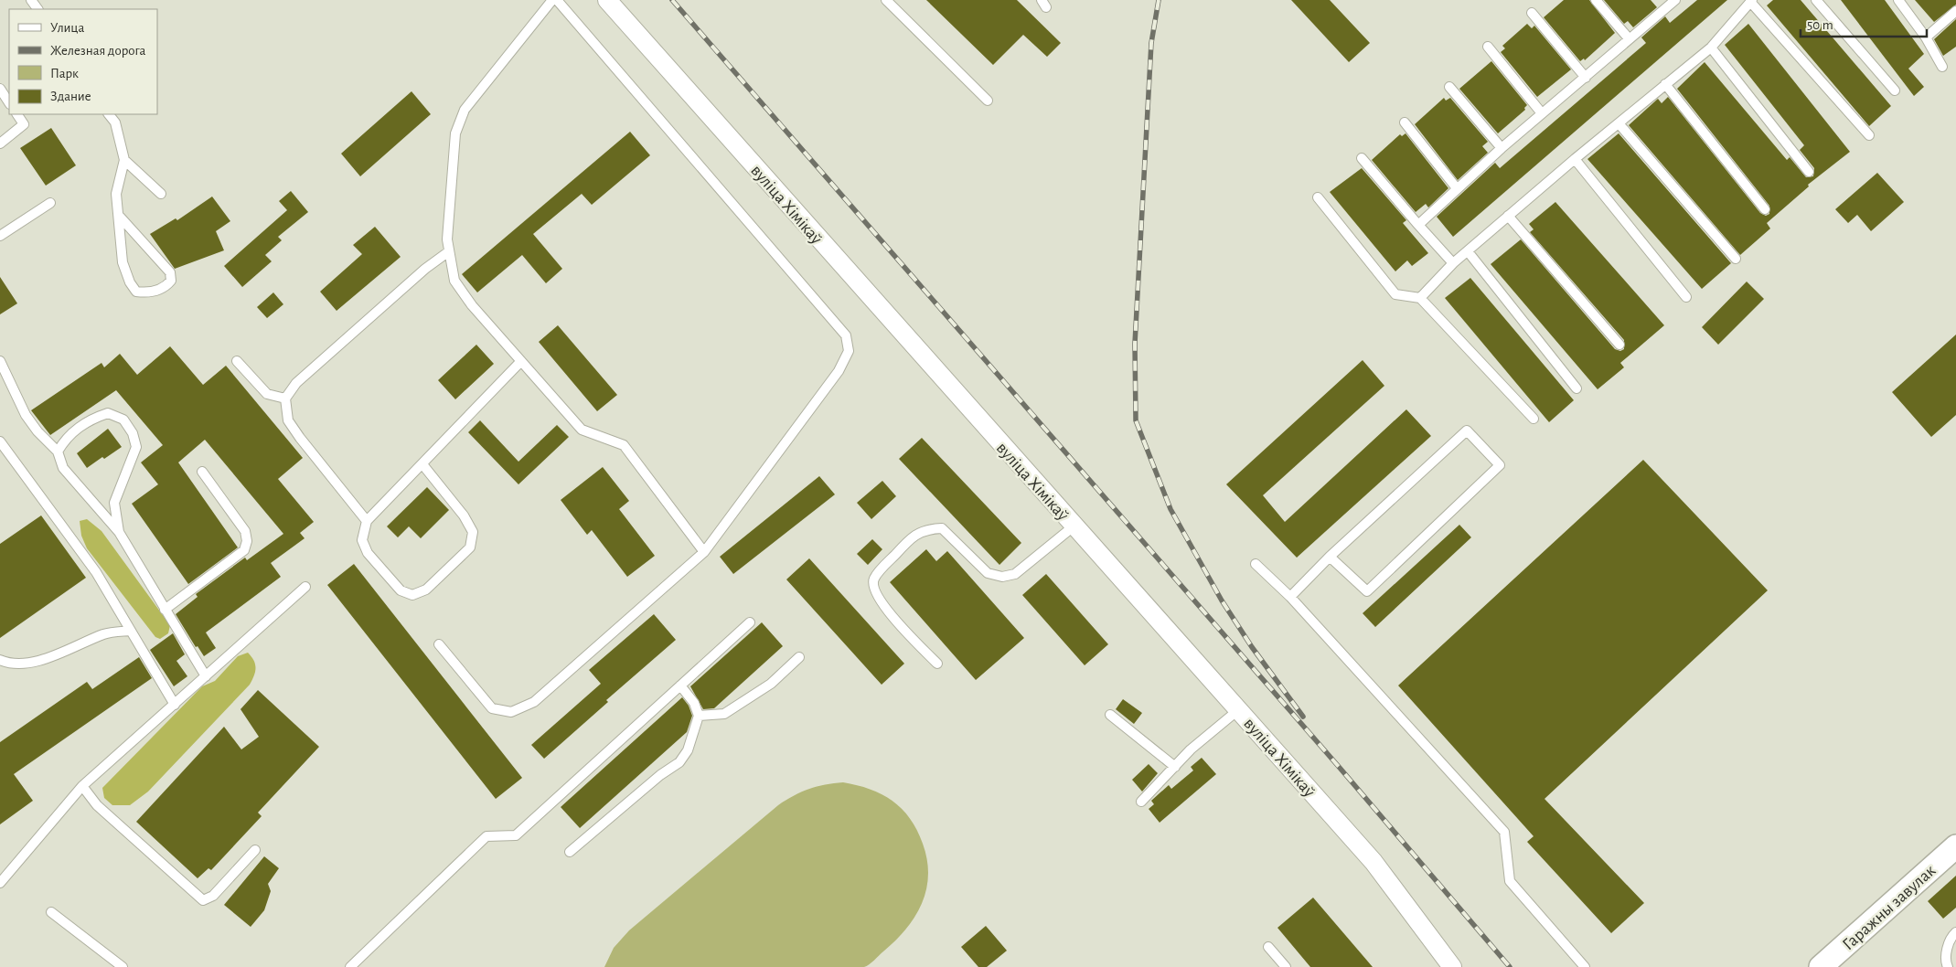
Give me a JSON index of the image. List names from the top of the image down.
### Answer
{
  "streets": {
    "street": ["вуліца Хімікаў", "Гаражны завулак"]
  },
  "legend": [
    "Улица",
    "Железная дорога",
    "Парк",
    "Здание"
  ],
  "scale_bar": "50 m"
}
